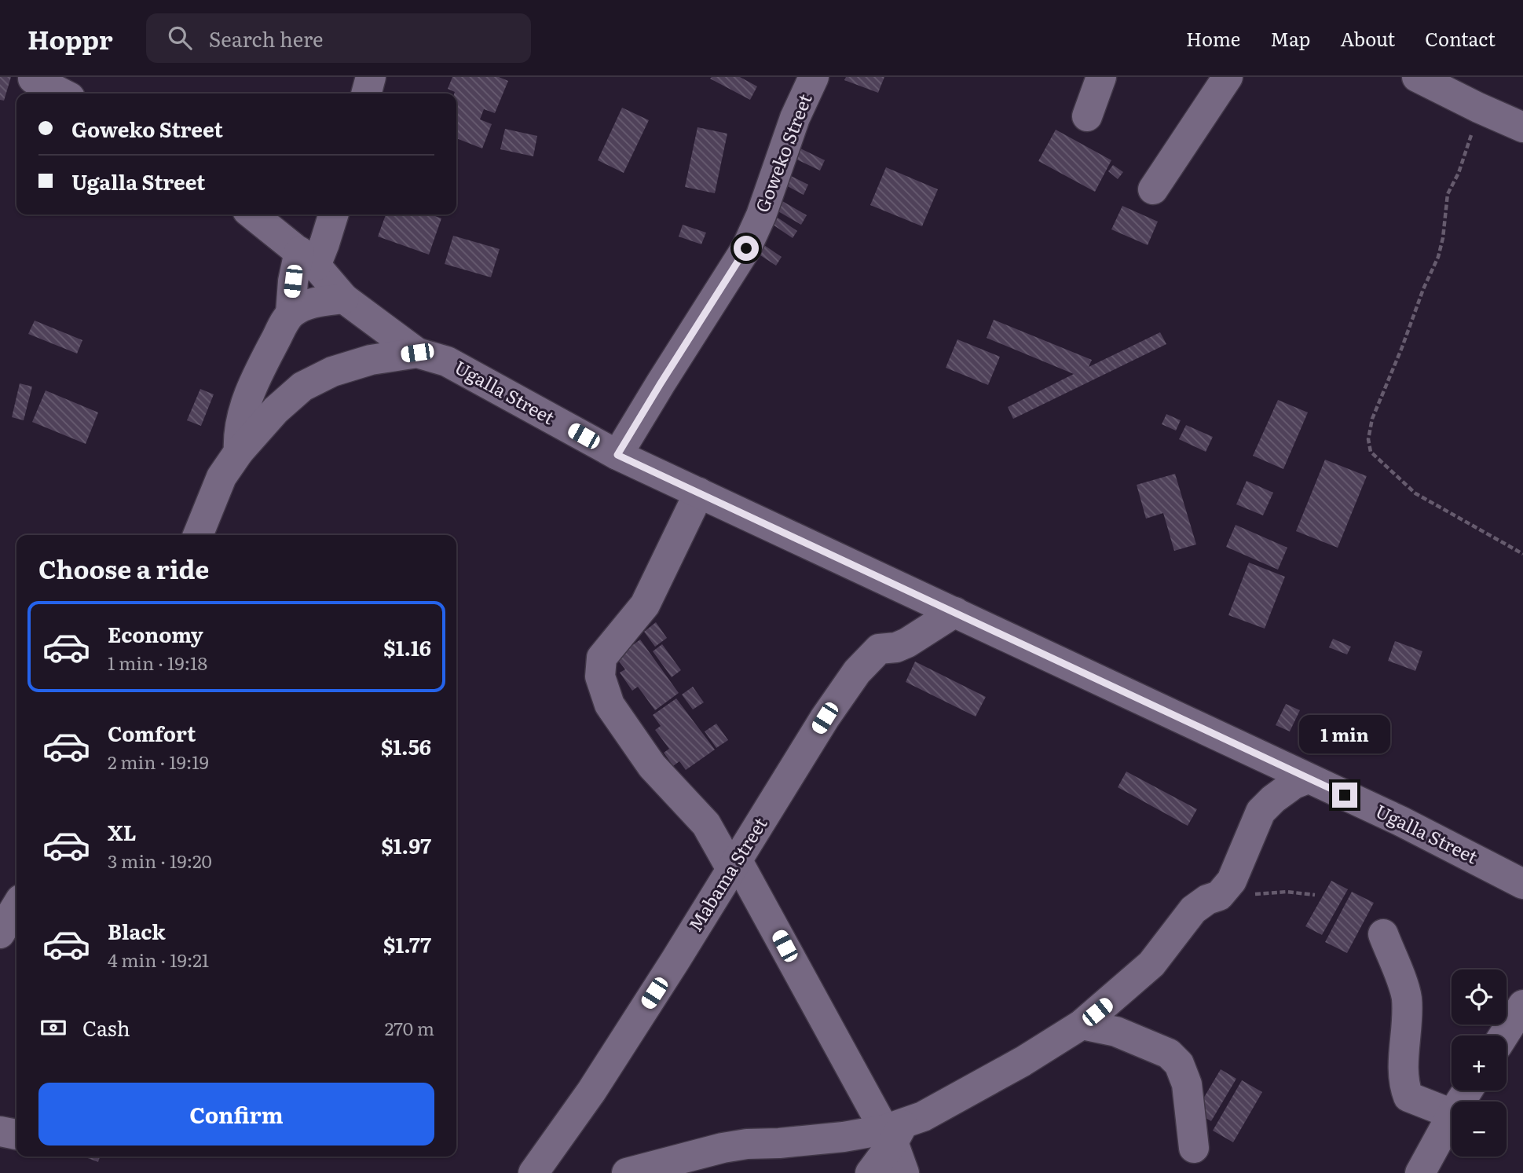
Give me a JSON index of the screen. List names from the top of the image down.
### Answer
{
  "streets": {
    "street": ["Goweko Street", "Ugalla Street", "Mabama Street"]
  },
  "crossings": [
    ["Goweko Street", "Ugalla Street"],
    ["Ugalla Street", "Mabama Street"]
  ],
  "page": {
    "header": "Hoppr",
    "search": "Search here",
    "nav": [
      "Home",
      "Map",
      "About",
      "Contact"
    ],
    "banner": ["Goweko Street", "Ugalla Street"],
    "heading": "Choose a ride",
    "list": [
      {
        "name": "Economy",
        "note": "1 min · 19:18",
        "value": "$1.16"
      },
      {
        "name": "Comfort",
        "note": "2 min · 19:19",
        "value": "$1.56"
      },
      {
        "name": "XL",
        "note": "3 min · 19:20",
        "value": "$1.97"
      },
      {
        "name": "Black",
        "note": "4 min · 19:21",
        "value": "$1.77"
      }
    ],
    "bubble": "1 min",
    "map_buttons": ["+", "−"],
    "pay": ["Cash", "270 m"],
    "buttons": "Confirm"
  }
}
